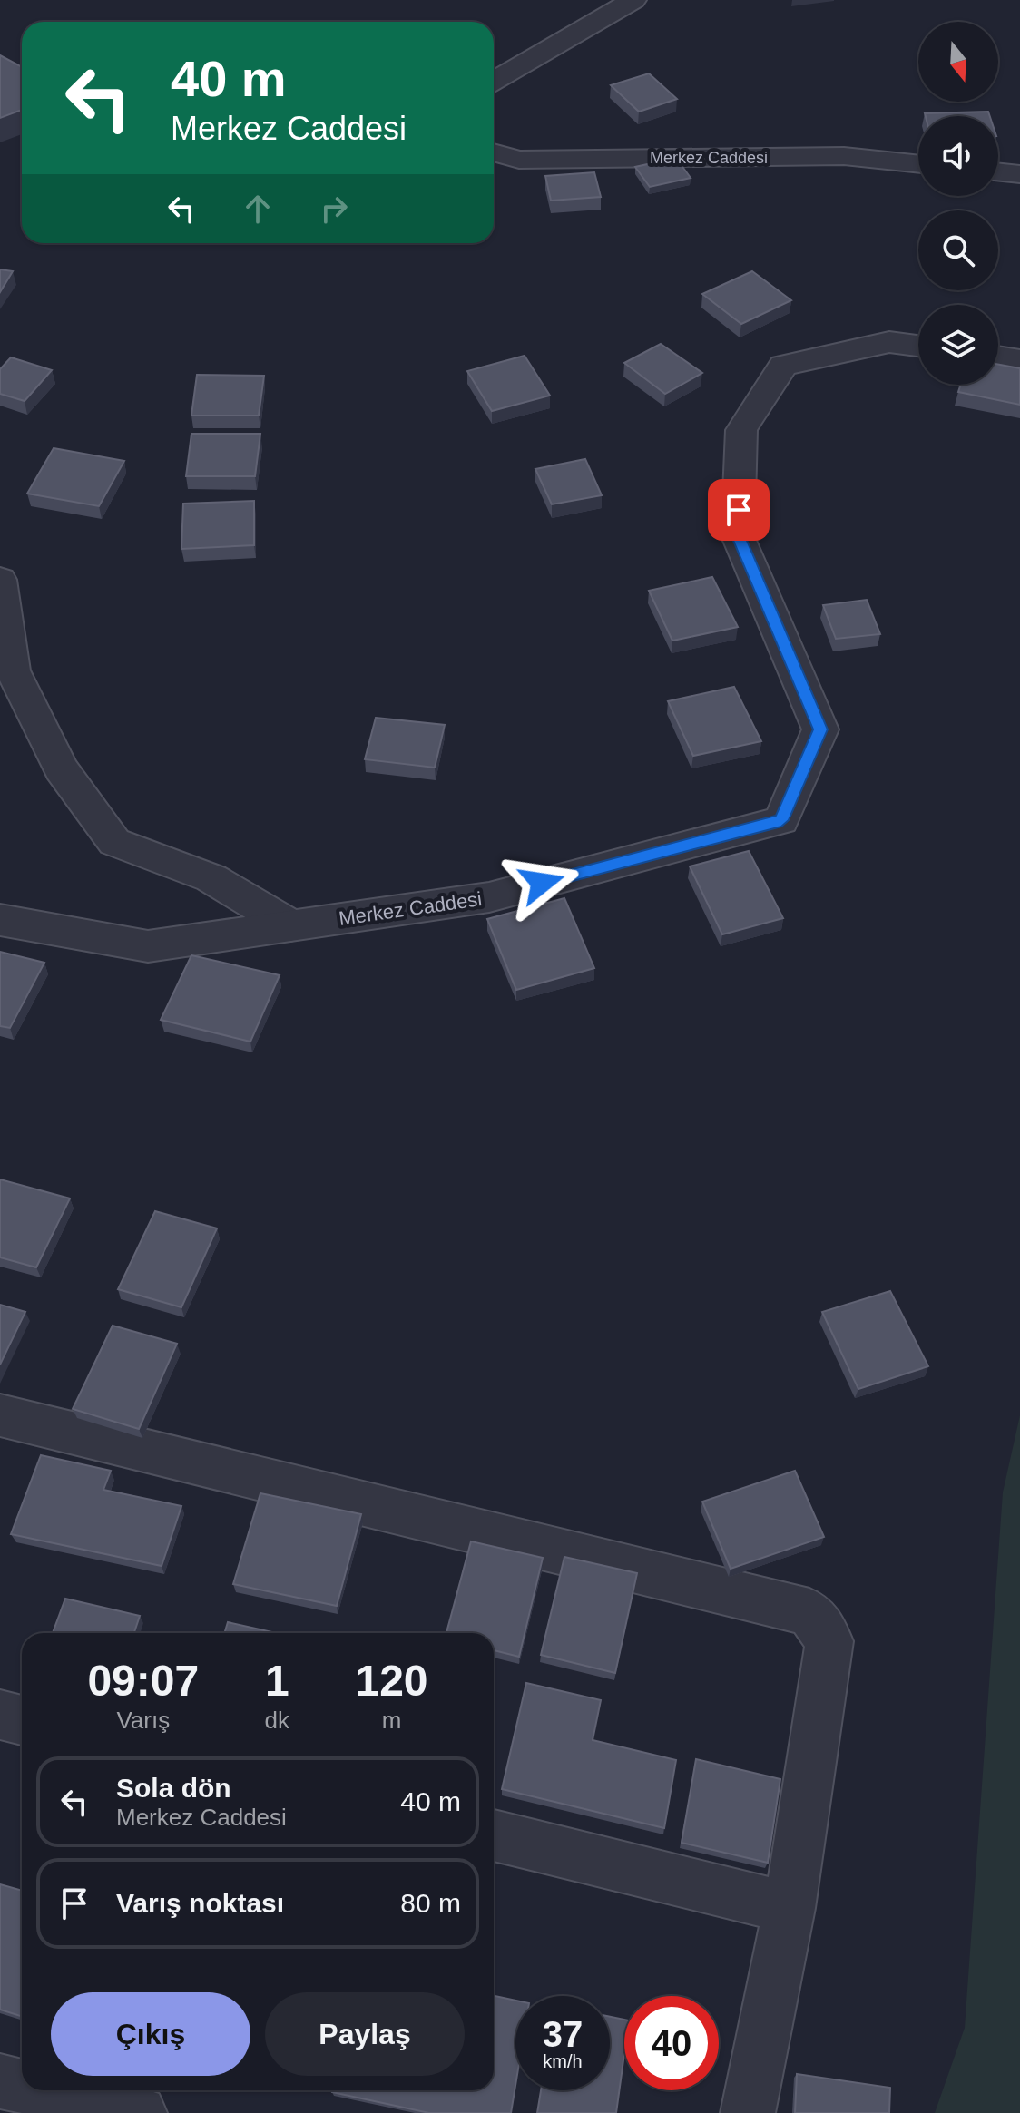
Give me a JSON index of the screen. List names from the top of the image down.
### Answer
{
  "streets": {
    "street": ["Merkez Caddesi"]
  },
  "north": "bottom",
  "page": {
    "turn": ["40 m", "Merkez Caddesi"],
    "eta": [
      "09:07",
      "Varış",
      "1",
      "dk",
      "120",
      "m"
    ],
    "list": [
      {
        "name": "Sola dön",
        "note": "Merkez Caddesi",
        "value": "40 m"
      },
      {
        "name": "Varış noktası",
        "value": "80 m"
      }
    ],
    "buttons": ["Çıkış", "Paylaş"],
    "speed": "37 km/h",
    "limit": "40"
  }
}
